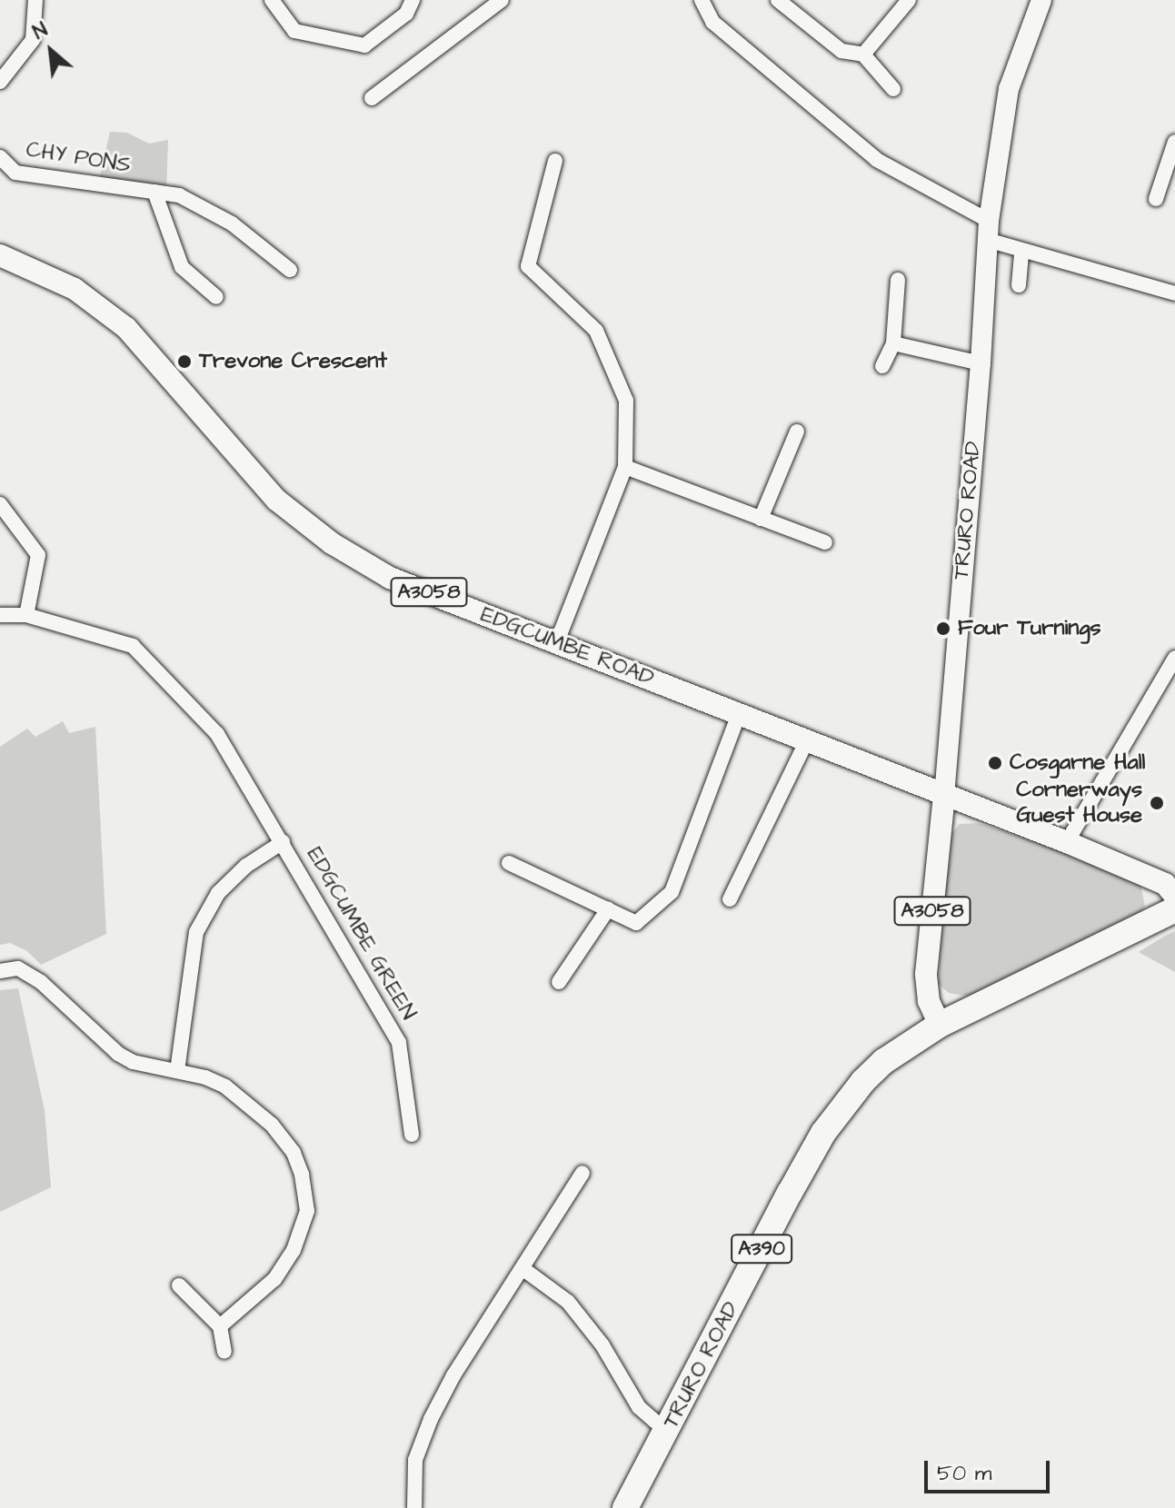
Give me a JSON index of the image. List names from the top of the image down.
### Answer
{
  "streets": {
    "highway": ["TRURO ROAD", "A390"],
    "main road": ["A3058", "EDGCUMBE ROAD"],
    "street": ["CHY PONS", "EDGCUMBE GREEN"]
  },
  "crossings": [
    ["TRURO ROAD", "EDGCUMBE ROAD"]
  ],
  "places": [
    "Trevone Crescent",
    "Four Turnings",
    "Cosgarne Hall",
    "Cornerways Guest House"
  ],
  "scale_bar": "50 m",
  "north": "top left"
}
